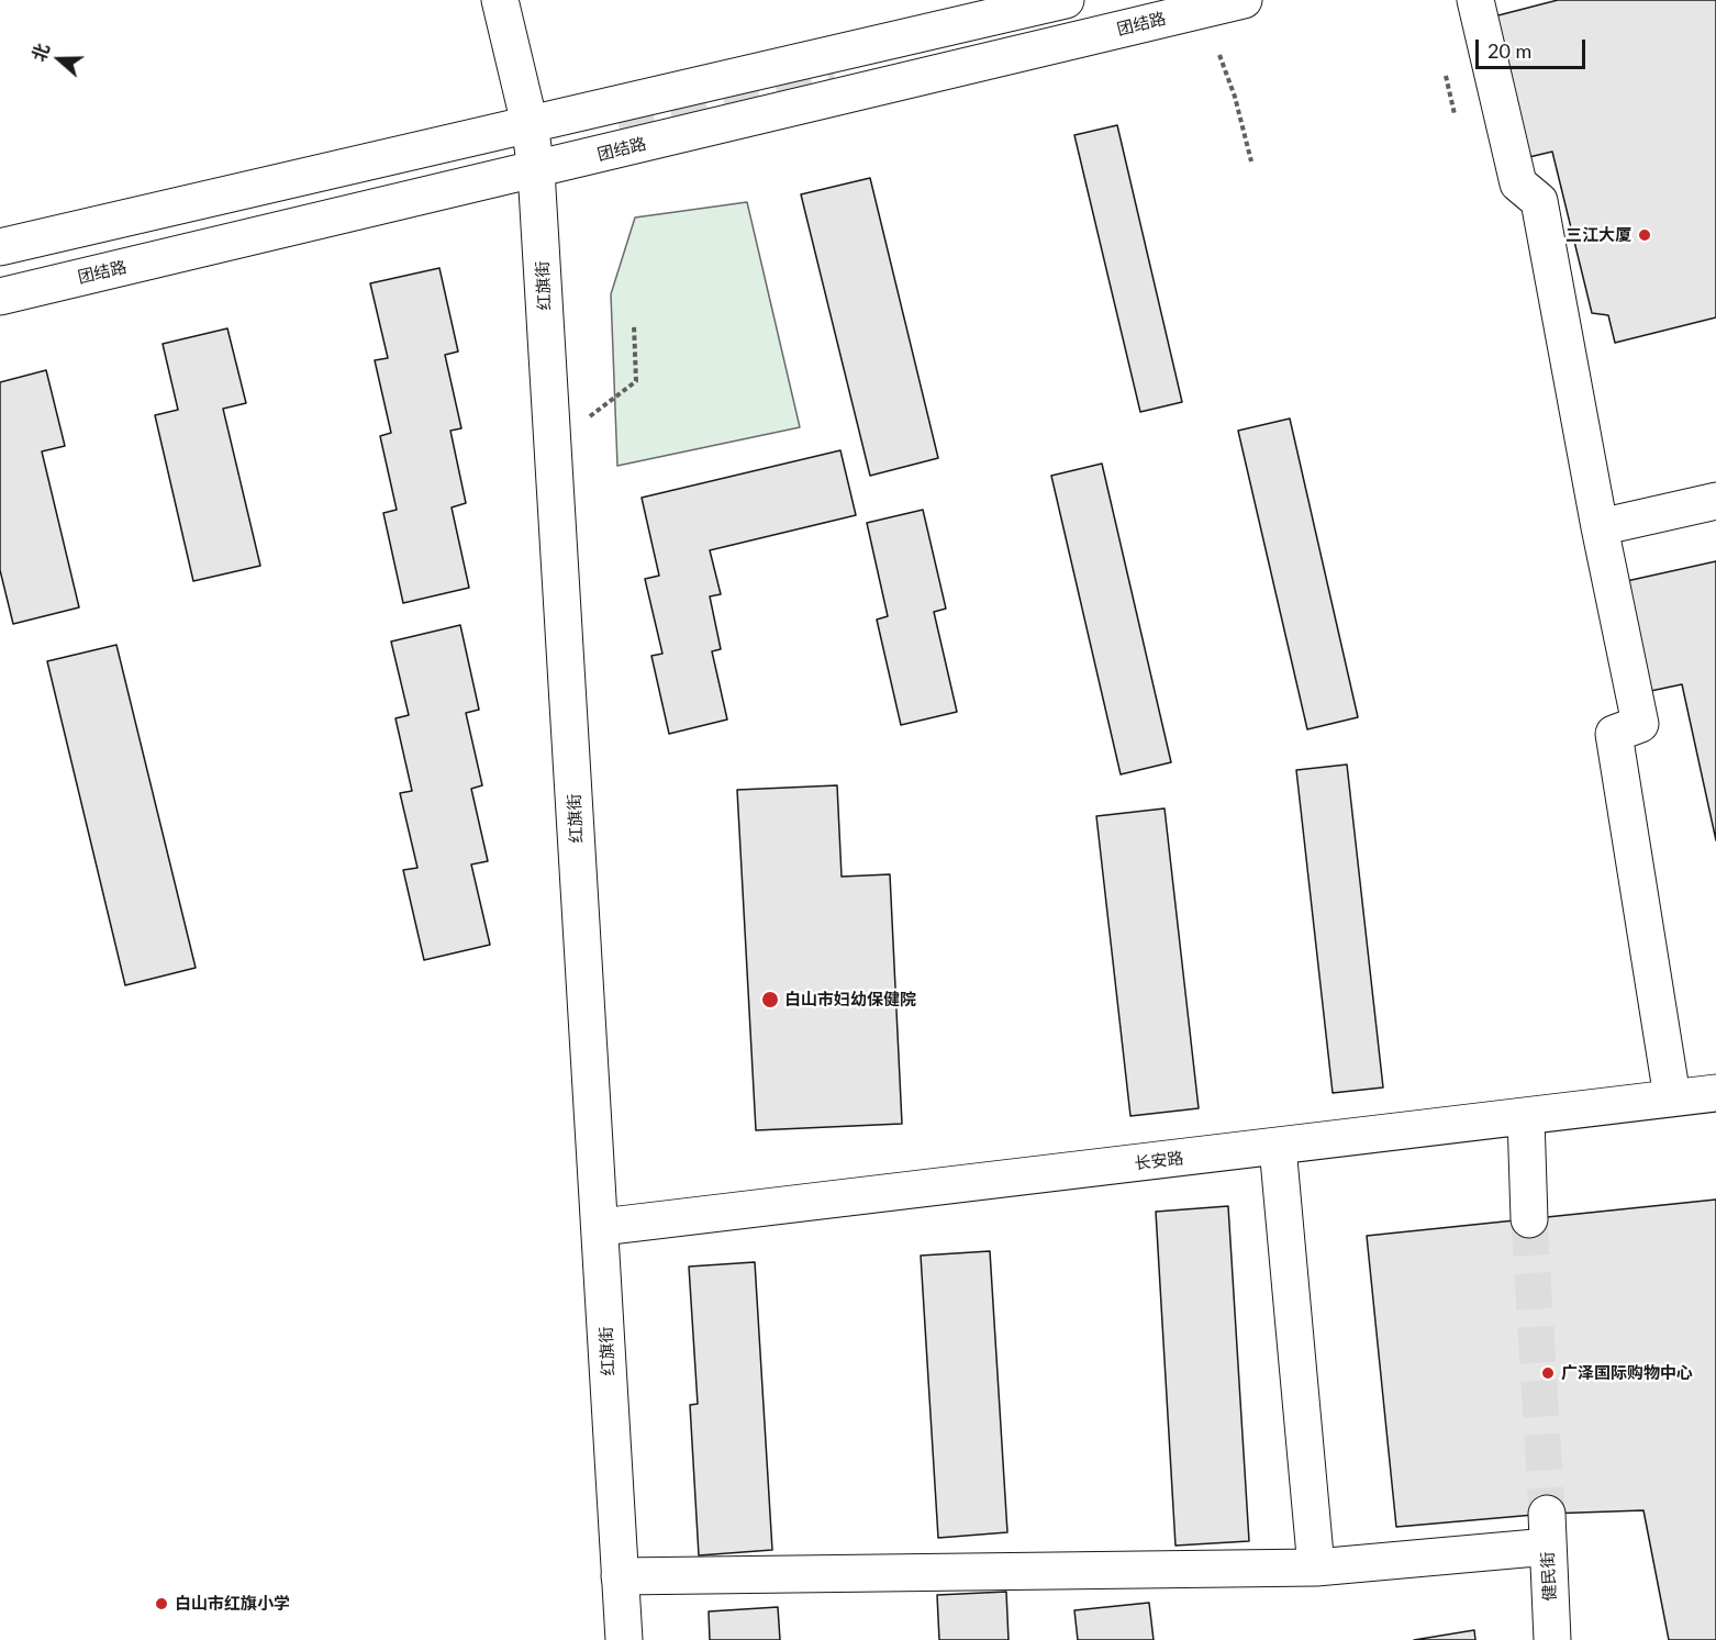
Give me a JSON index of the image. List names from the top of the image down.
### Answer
{
  "streets": {
    "street": [
      "团结路",
      "红旗街",
      "长安路",
      "健民街"
    ]
  },
  "crossings": [
    ["团结路", "红旗街"],
    ["红旗街", "长安路"]
  ],
  "places": [
    "三江大厦",
    "白山市妇幼保健院",
    "广泽国际购物中心",
    "白山市红旗小学"
  ],
  "scale_bar": "20 m",
  "north": "left"
}
